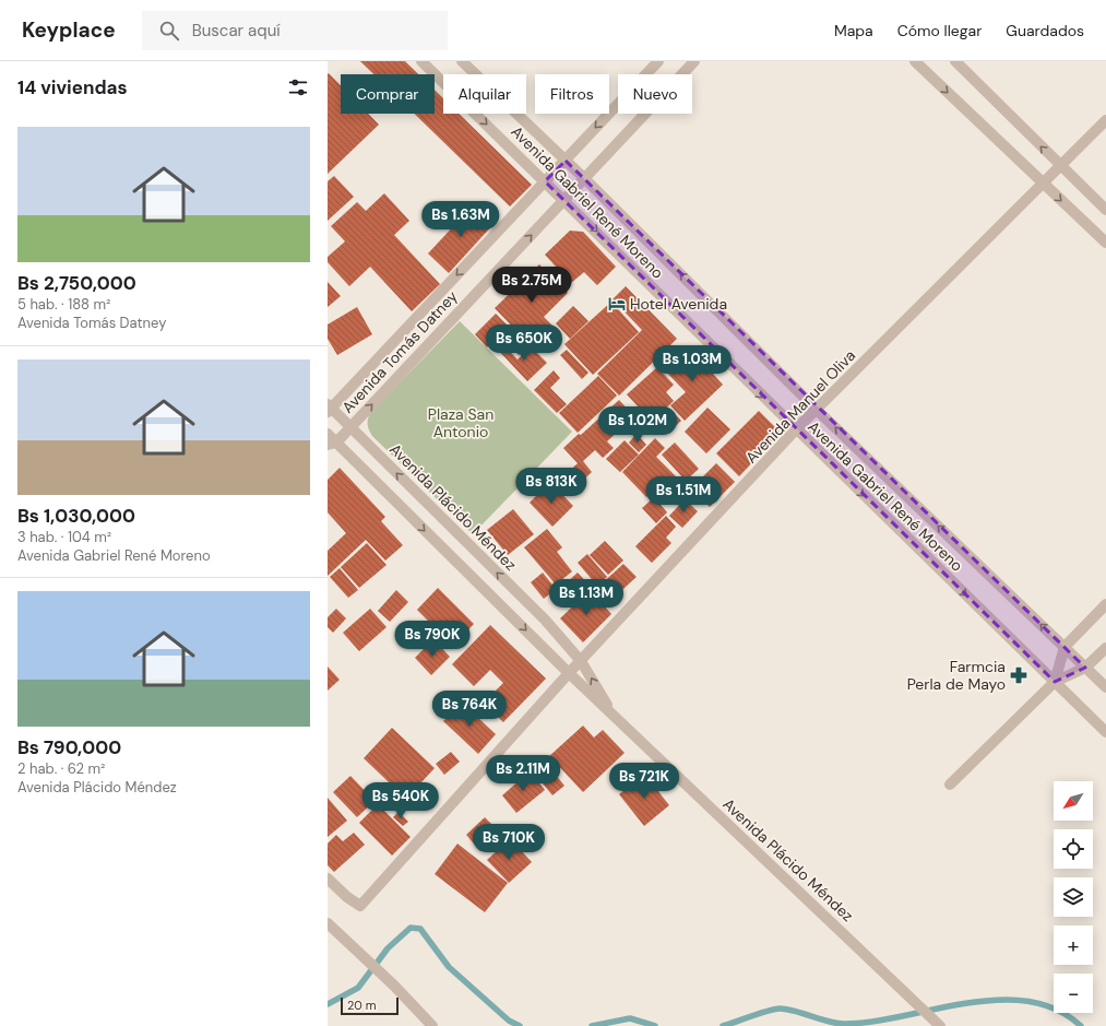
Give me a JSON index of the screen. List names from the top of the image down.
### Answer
{
  "streets": {
    "street": [
      "Avenida Gabriel René Moreno",
      "Avenida Tomás Datney",
      "Avenida Manuel Oliva",
      "Avenida Plácido Méndez"
    ]
  },
  "crossings": [
    ["Avenida Gabriel René Moreno", "Avenida Tomás Datney"],
    ["Avenida Gabriel René Moreno", "Avenida Manuel Oliva"],
    ["Avenida Tomás Datney", "Avenida Plácido Méndez"],
    ["Avenida Manuel Oliva", "Avenida Plácido Méndez"]
  ],
  "parks": ["Plaza San Antonio"],
  "places": {
    "hotel": ["Hotel Avenida"],
    "pharmacy": ["Farmcia Perla de Mayo"]
  },
  "scale_bar": "20 m",
  "north": "bottom left",
  "page": {
    "header": "Keyplace",
    "search": "Buscar aquí",
    "nav": ["Mapa", "Cómo llegar", "Guardados"],
    "heading": "14 viviendas",
    "chip": [
      "Comprar",
      "Alquilar",
      "Filtros",
      "Nuevo"
    ],
    "list": [
      {
        "name": "Bs 2,750,000",
        "note": "5 hab. · 188 m² · Avenida Tomás Datney"
      },
      {
        "name": "Bs 1,030,000",
        "note": "3 hab. · 104 m² · Avenida Gabriel René Moreno"
      },
      {
        "name": "Bs 790,000",
        "note": "2 hab. · 62 m² · Avenida Plácido Méndez"
      }
    ],
    "price": [
      "Bs 1.63M",
      "Bs 2.75M",
      "Bs 650K",
      "Bs 1.03M",
      "Bs 1.02M",
      "Bs 813K",
      "Bs 1.51M",
      "Bs 1.13M",
      "Bs 790K",
      "Bs 764K",
      "Bs 2.11M",
      "Bs 721K",
      "Bs 540K",
      "Bs 710K"
    ],
    "map_buttons": ["+", "−"],
    "scale": "20 m"
  }
}
